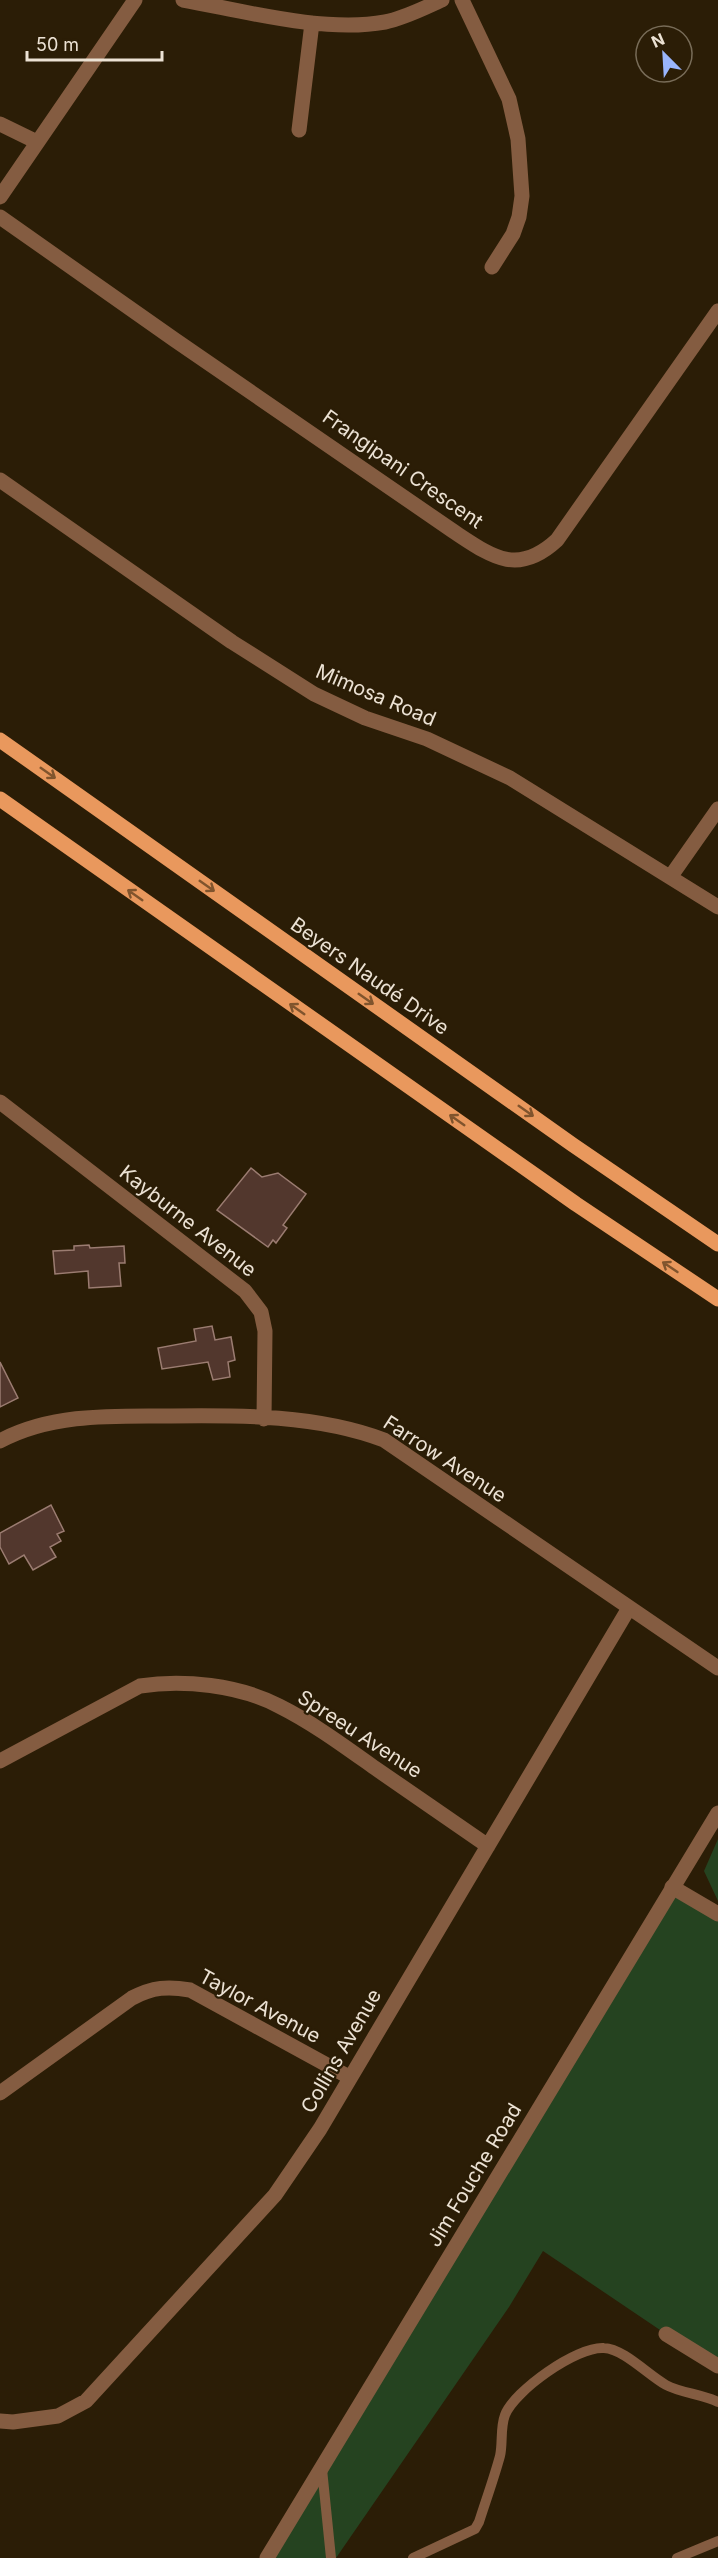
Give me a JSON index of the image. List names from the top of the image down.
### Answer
{
  "streets": {
    "main road": ["Beyers Naudé Drive"],
    "street": [
      "Frangipani Crescent",
      "Mimosa Road",
      "Kayburne Avenue",
      "Farrow Avenue",
      "Spreeu Avenue",
      "Taylor Avenue",
      "Collins Avenue",
      "Jim Fouche Road"
    ]
  },
  "crossings": [
    ["Kayburne Avenue", "Farrow Avenue"],
    ["Farrow Avenue", "Collins Avenue"],
    ["Spreeu Avenue", "Collins Avenue"],
    ["Taylor Avenue", "Collins Avenue"]
  ],
  "scale_bar": "50 m",
  "north": "top left"
}
